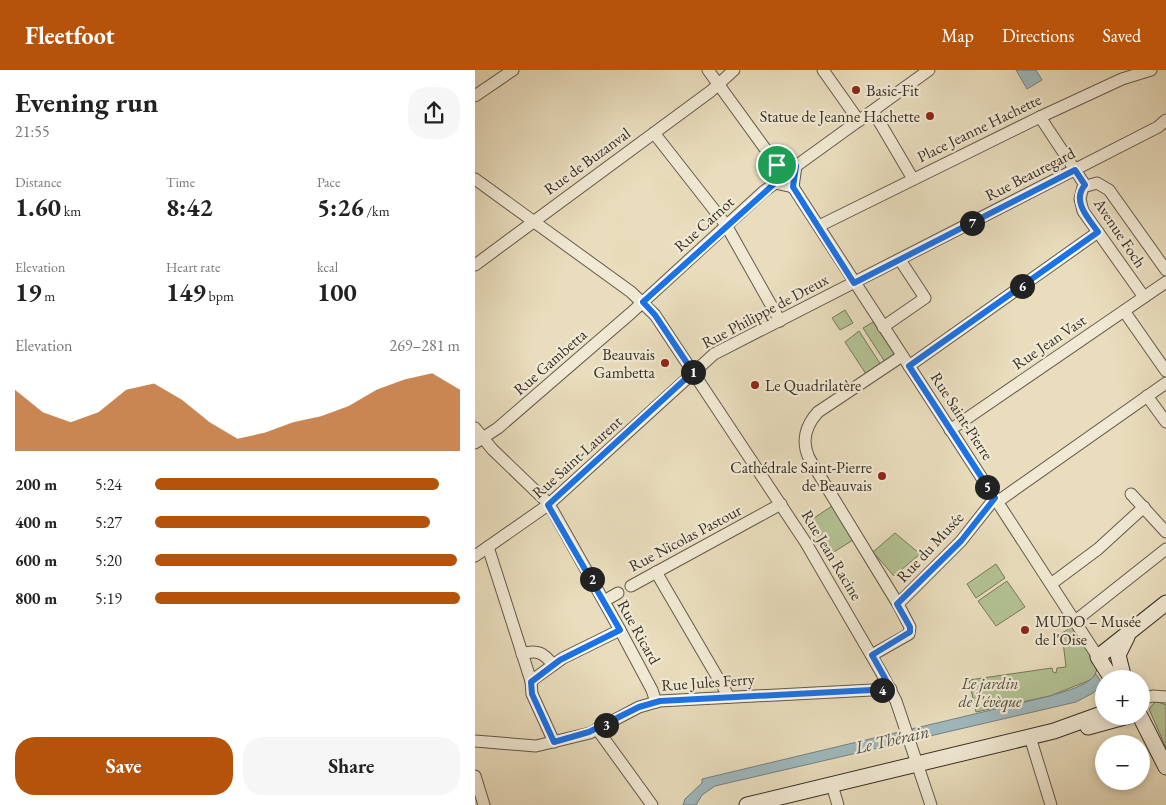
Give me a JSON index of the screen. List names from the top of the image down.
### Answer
{
  "streets": {
    "main road": ["Rue Saint-Pierre"],
    "street": [
      "Place Jeanne Hachette",
      "Rue de Buzanval",
      "Rue Beauregard",
      "Rue Carnot",
      "Avenue Foch",
      "Rue Philippe de Dreux",
      "Rue Jean Vast",
      "Rue Gambetta",
      "Rue Saint-Laurent",
      "Rue Nicolas Pastour",
      "Rue du Musée",
      "Rue Jean Racine",
      "Rue Ricard",
      "Rue Jules Ferry"
    ]
  },
  "crossings": [
    ["Place Jeanne Hachette", "Avenue Foch"],
    ["Rue de Buzanval", "Rue Jean Racine"],
    ["Rue Beauregard", "Avenue Foch"],
    ["Rue Beauregard", "Rue Philippe de Dreux"],
    ["Rue Beauregard", "Rue Saint-Pierre"],
    ["Rue Carnot", "Rue Gambetta"],
    ["Rue Carnot", "Rue Jean Racine"],
    ["Avenue Foch", "Rue Jean Vast"],
    ["Rue Philippe de Dreux", "Rue Saint-Pierre"],
    ["Rue Philippe de Dreux", "Rue Saint-Laurent"],
    ["Rue Philippe de Dreux", "Rue Jean Racine"],
    ["Rue Jean Vast", "Rue Saint-Pierre"],
    ["Rue Gambetta", "Rue Jean Racine"],
    ["Rue Gambetta", "Rue Ricard"],
    ["Rue Saint-Pierre", "Rue du Musée"],
    ["Rue Saint-Laurent", "Rue Jean Racine"],
    ["Rue Saint-Laurent", "Rue Ricard"],
    ["Rue Nicolas Pastour", "Rue Jean Racine"],
    ["Rue Nicolas Pastour", "Rue Ricard"],
    ["Rue du Musée", "Rue Jean Racine"],
    ["Rue Jean Racine", "Rue Jules Ferry"],
    ["Rue Ricard", "Rue Jules Ferry"]
  ],
  "water": ["Le Thérain"],
  "parks": ["Le jardin de l'évèque"],
  "places": [
    "Basic-Fit",
    "Statue de Jeanne Hachette",
    "Beauvais Gambetta",
    "Le Quadrilatère",
    "Cathédrale Saint-Pierre de Beauvais",
    "MUDO – Musée de l'Oise"
  ],
  "page": {
    "header": "Fleetfoot",
    "nav": ["Map", "Directions", "Saved"],
    "heading": ["Evening run", "21:55"],
    "stats": [
      ["Distance", "1.60 km"],
      ["Time", "8:42"],
      ["Pace", "5:26 /km"],
      ["Elevation", "19 m"],
      ["Heart rate", "149 bpm"],
      ["kcal", "100"]
    ],
    "pins": [
      "7",
      "6",
      "1",
      "5",
      "2",
      "4",
      "3"
    ],
    "chart": ["Elevation", "269–281 m"],
    "list": [
      {
        "name": "200 m",
        "note": "5:24"
      },
      {
        "name": "400 m",
        "note": "5:27"
      },
      {
        "name": "600 m",
        "note": "5:20"
      },
      {
        "name": "800 m",
        "note": "5:19"
      }
    ],
    "map_buttons": ["+", "−"],
    "buttons": ["Save", "Share"]
  }
}
